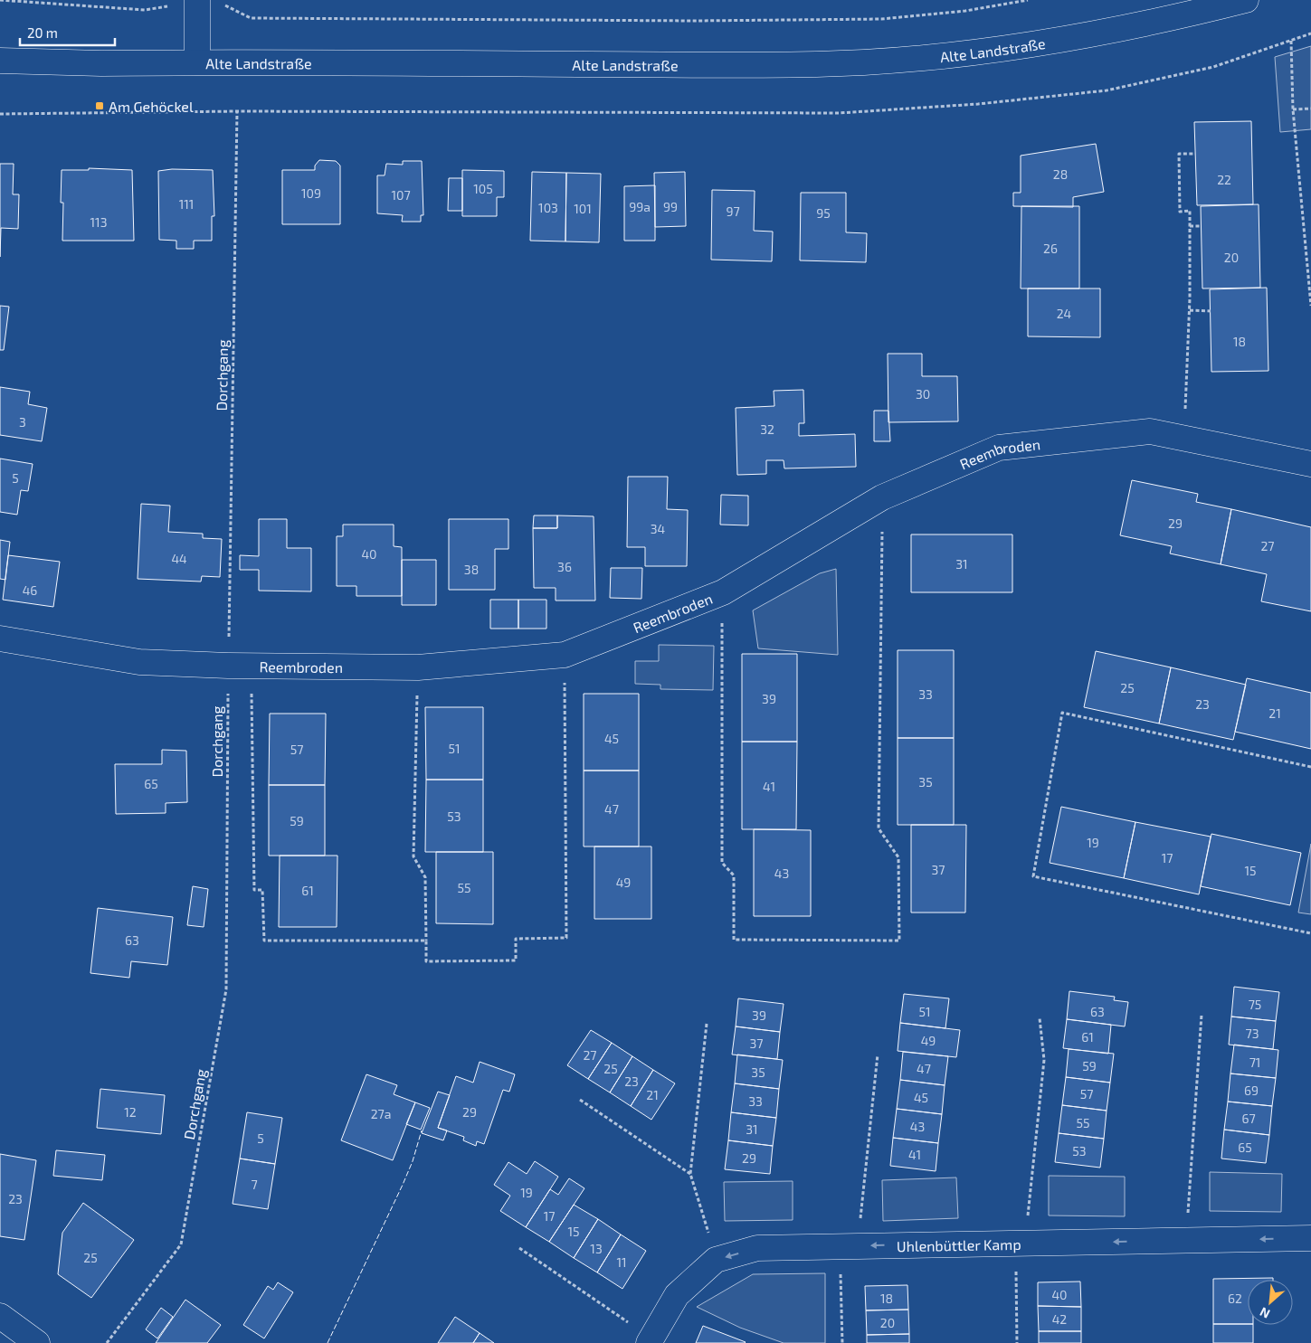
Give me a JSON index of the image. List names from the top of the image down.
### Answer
{
  "streets": {
    "street": ["Alte Landstraße", "Reembroden", "Uhlenbüttler Kamp"],
    "path": ["Dorchgang"]
  },
  "crossings": [
    ["Dorchgang", "Reembroden"]
  ],
  "one_way": ["Uhlenbüttler Kamp"],
  "places": {
    "transit": ["Am Gehöckel"]
  },
  "house_numbers": [
    "28",
    "22",
    "105",
    "109",
    "107",
    "111",
    "99a",
    "99",
    "103",
    "101",
    "97",
    "95",
    "113",
    "26",
    "20",
    "24",
    "18",
    "30",
    "3",
    "32",
    "5",
    "29",
    "34",
    "27",
    "40",
    "44",
    "31",
    "36",
    "38",
    "46",
    "25",
    "33",
    "39",
    "23",
    "21",
    "45",
    "51",
    "57",
    "35",
    "65",
    "41",
    "47",
    "53",
    "59",
    "19",
    "17",
    "37",
    "15",
    "43",
    "49",
    "55",
    "61",
    "63",
    "75",
    "51",
    "63",
    "39",
    "73",
    "61",
    "49",
    "37",
    "27",
    "71",
    "59",
    "25",
    "47",
    "35",
    "23",
    "69",
    "57",
    "21",
    "45",
    "33",
    "12",
    "29",
    "27a",
    "67",
    "55",
    "43",
    "31",
    "5",
    "65",
    "53",
    "41",
    "29",
    "7",
    "19",
    "23",
    "17",
    "15",
    "13",
    "25",
    "11",
    "40",
    "18",
    "62",
    "42",
    "20"
  ],
  "scale_bar": "20 m",
  "north": "bottom left"
}
